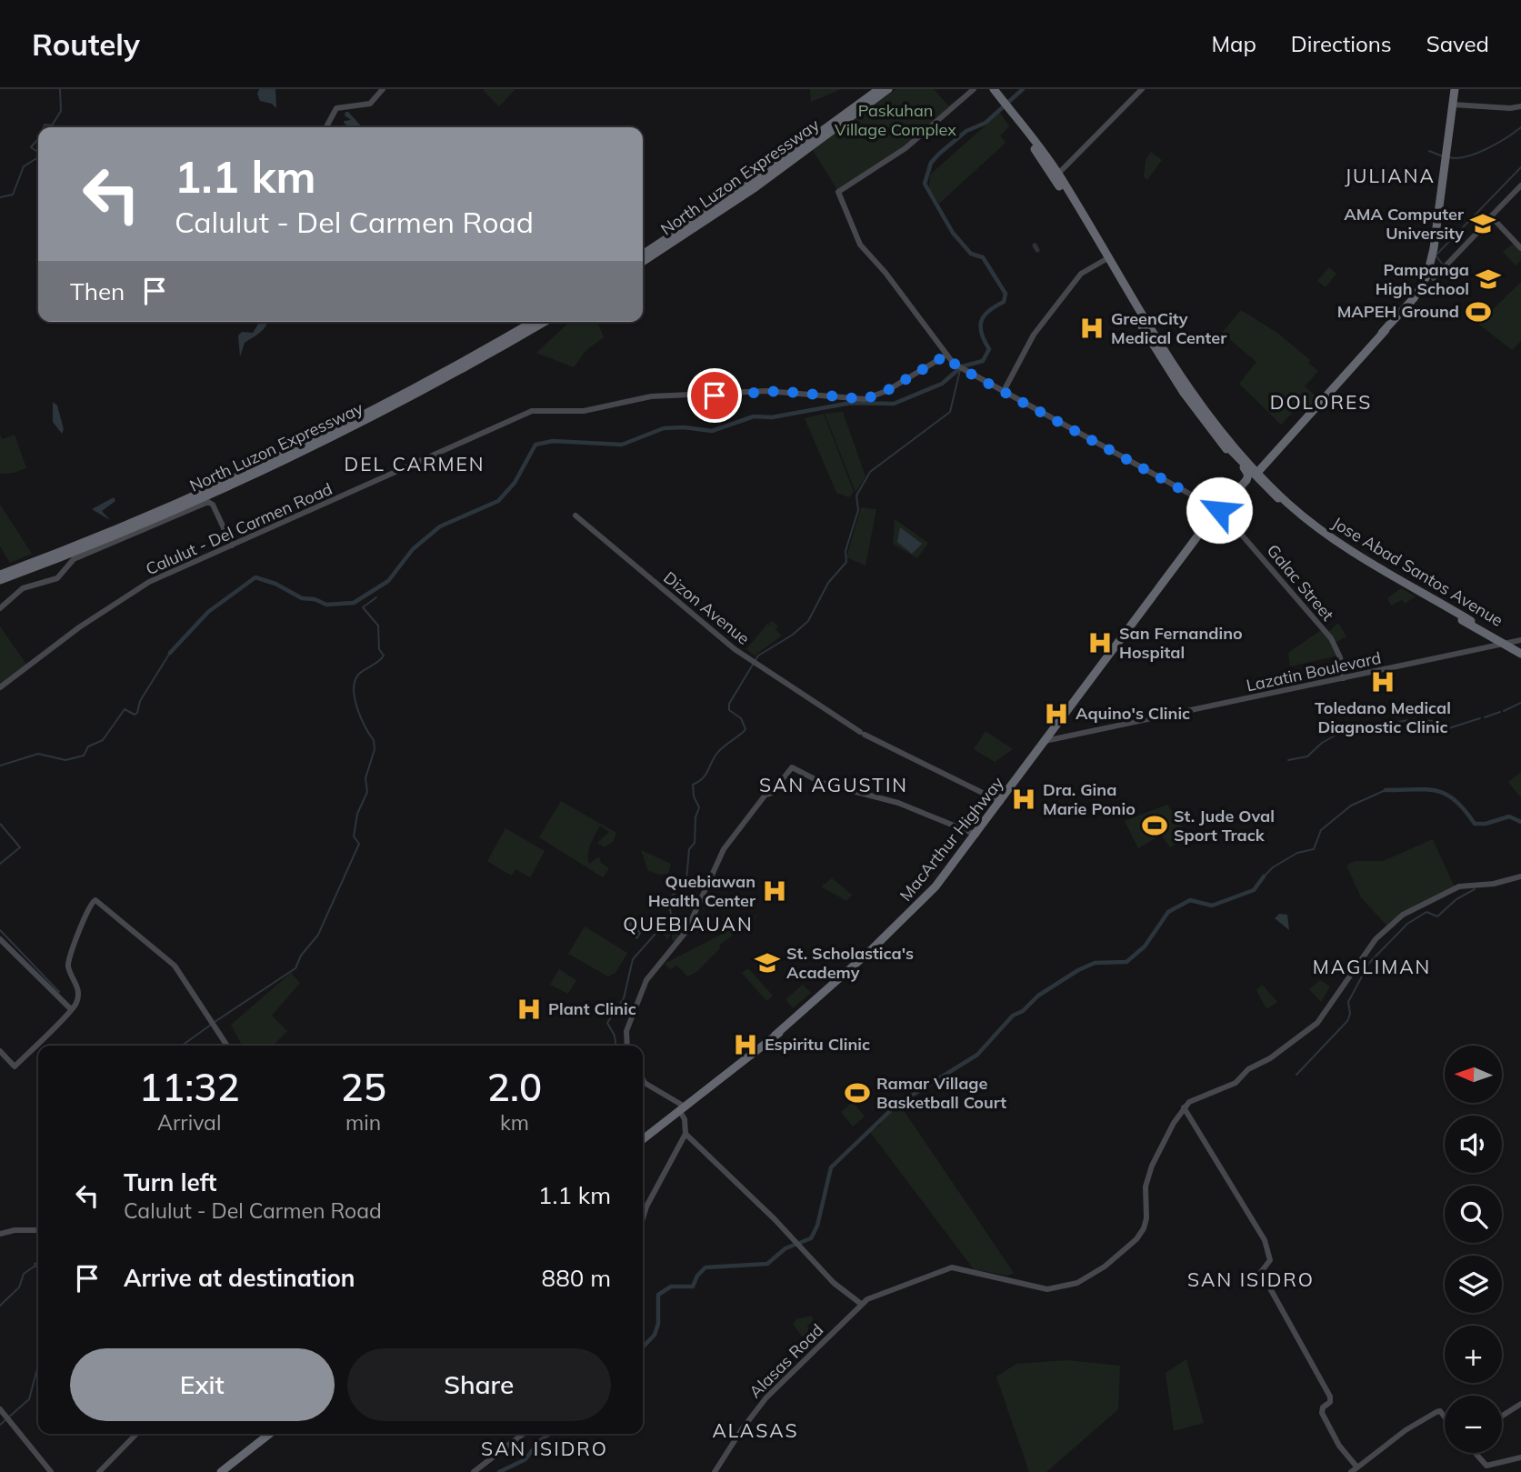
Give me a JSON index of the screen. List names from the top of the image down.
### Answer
{
  "streets": {
    "highway": ["North Luzon Expressway", "Jose Abad Santos Avenue", "MacArthur Highway"],
    "street": [
      "Calulut - Del Carmen Road",
      "Galac Street",
      "Dizon Avenue",
      "Lazatin Boulevard",
      "Alasas Road"
    ]
  },
  "crossings": [
    ["Jose Abad Santos Avenue", "Lazatin Boulevard"],
    ["Jose Abad Santos Avenue", "MacArthur Highway"],
    ["Galac Street", "Lazatin Boulevard"],
    ["Galac Street", "MacArthur Highway"],
    ["Dizon Avenue", "MacArthur Highway"],
    ["Lazatin Boulevard", "MacArthur Highway"]
  ],
  "districts": [
    "JULIANA",
    "DOLORES",
    "DEL CARMEN",
    "SAN AGUSTIN",
    "QUEBIAUAN",
    "MAGLIMAN",
    "SAN ISIDRO",
    "ALASAS",
    "SAN ISIDRO"
  ],
  "parks": ["Paskuhan Village Complex"],
  "places": {
    "school or university": ["AMA Computer University", "Pampanga High School", "St. Scholastica's Academy"],
    "sports": ["MAPEH Ground", "St. Jude Oval Sport Track", "Ramar Village Basketball Court"],
    "hospital": [
      "GreenCity Medical Center",
      "San Fernandino Hospital",
      "Toledano Medical Diagnostic Clinic",
      "Aquino's Clinic",
      "Dra. Gina Marie Ponio",
      "Quebiawan Health Center",
      "Plant Clinic",
      "Espiritu Clinic"
    ]
  },
  "north": "left",
  "page": {
    "header": "Routely",
    "nav": ["Map", "Directions", "Saved"],
    "turn": ["1.1 km", "Calulut - Del Carmen Road"],
    "then": "Then",
    "map_buttons": ["+", "−"],
    "eta": [
      "11:32",
      "Arrival",
      "25",
      "min",
      "2.0",
      "km"
    ],
    "list": [
      {
        "name": "Turn left",
        "note": "Calulut - Del Carmen Road",
        "value": "1.1 km"
      },
      {
        "name": "Arrive at destination",
        "value": "880 m"
      }
    ],
    "buttons": ["Exit", "Share"]
  }
}
